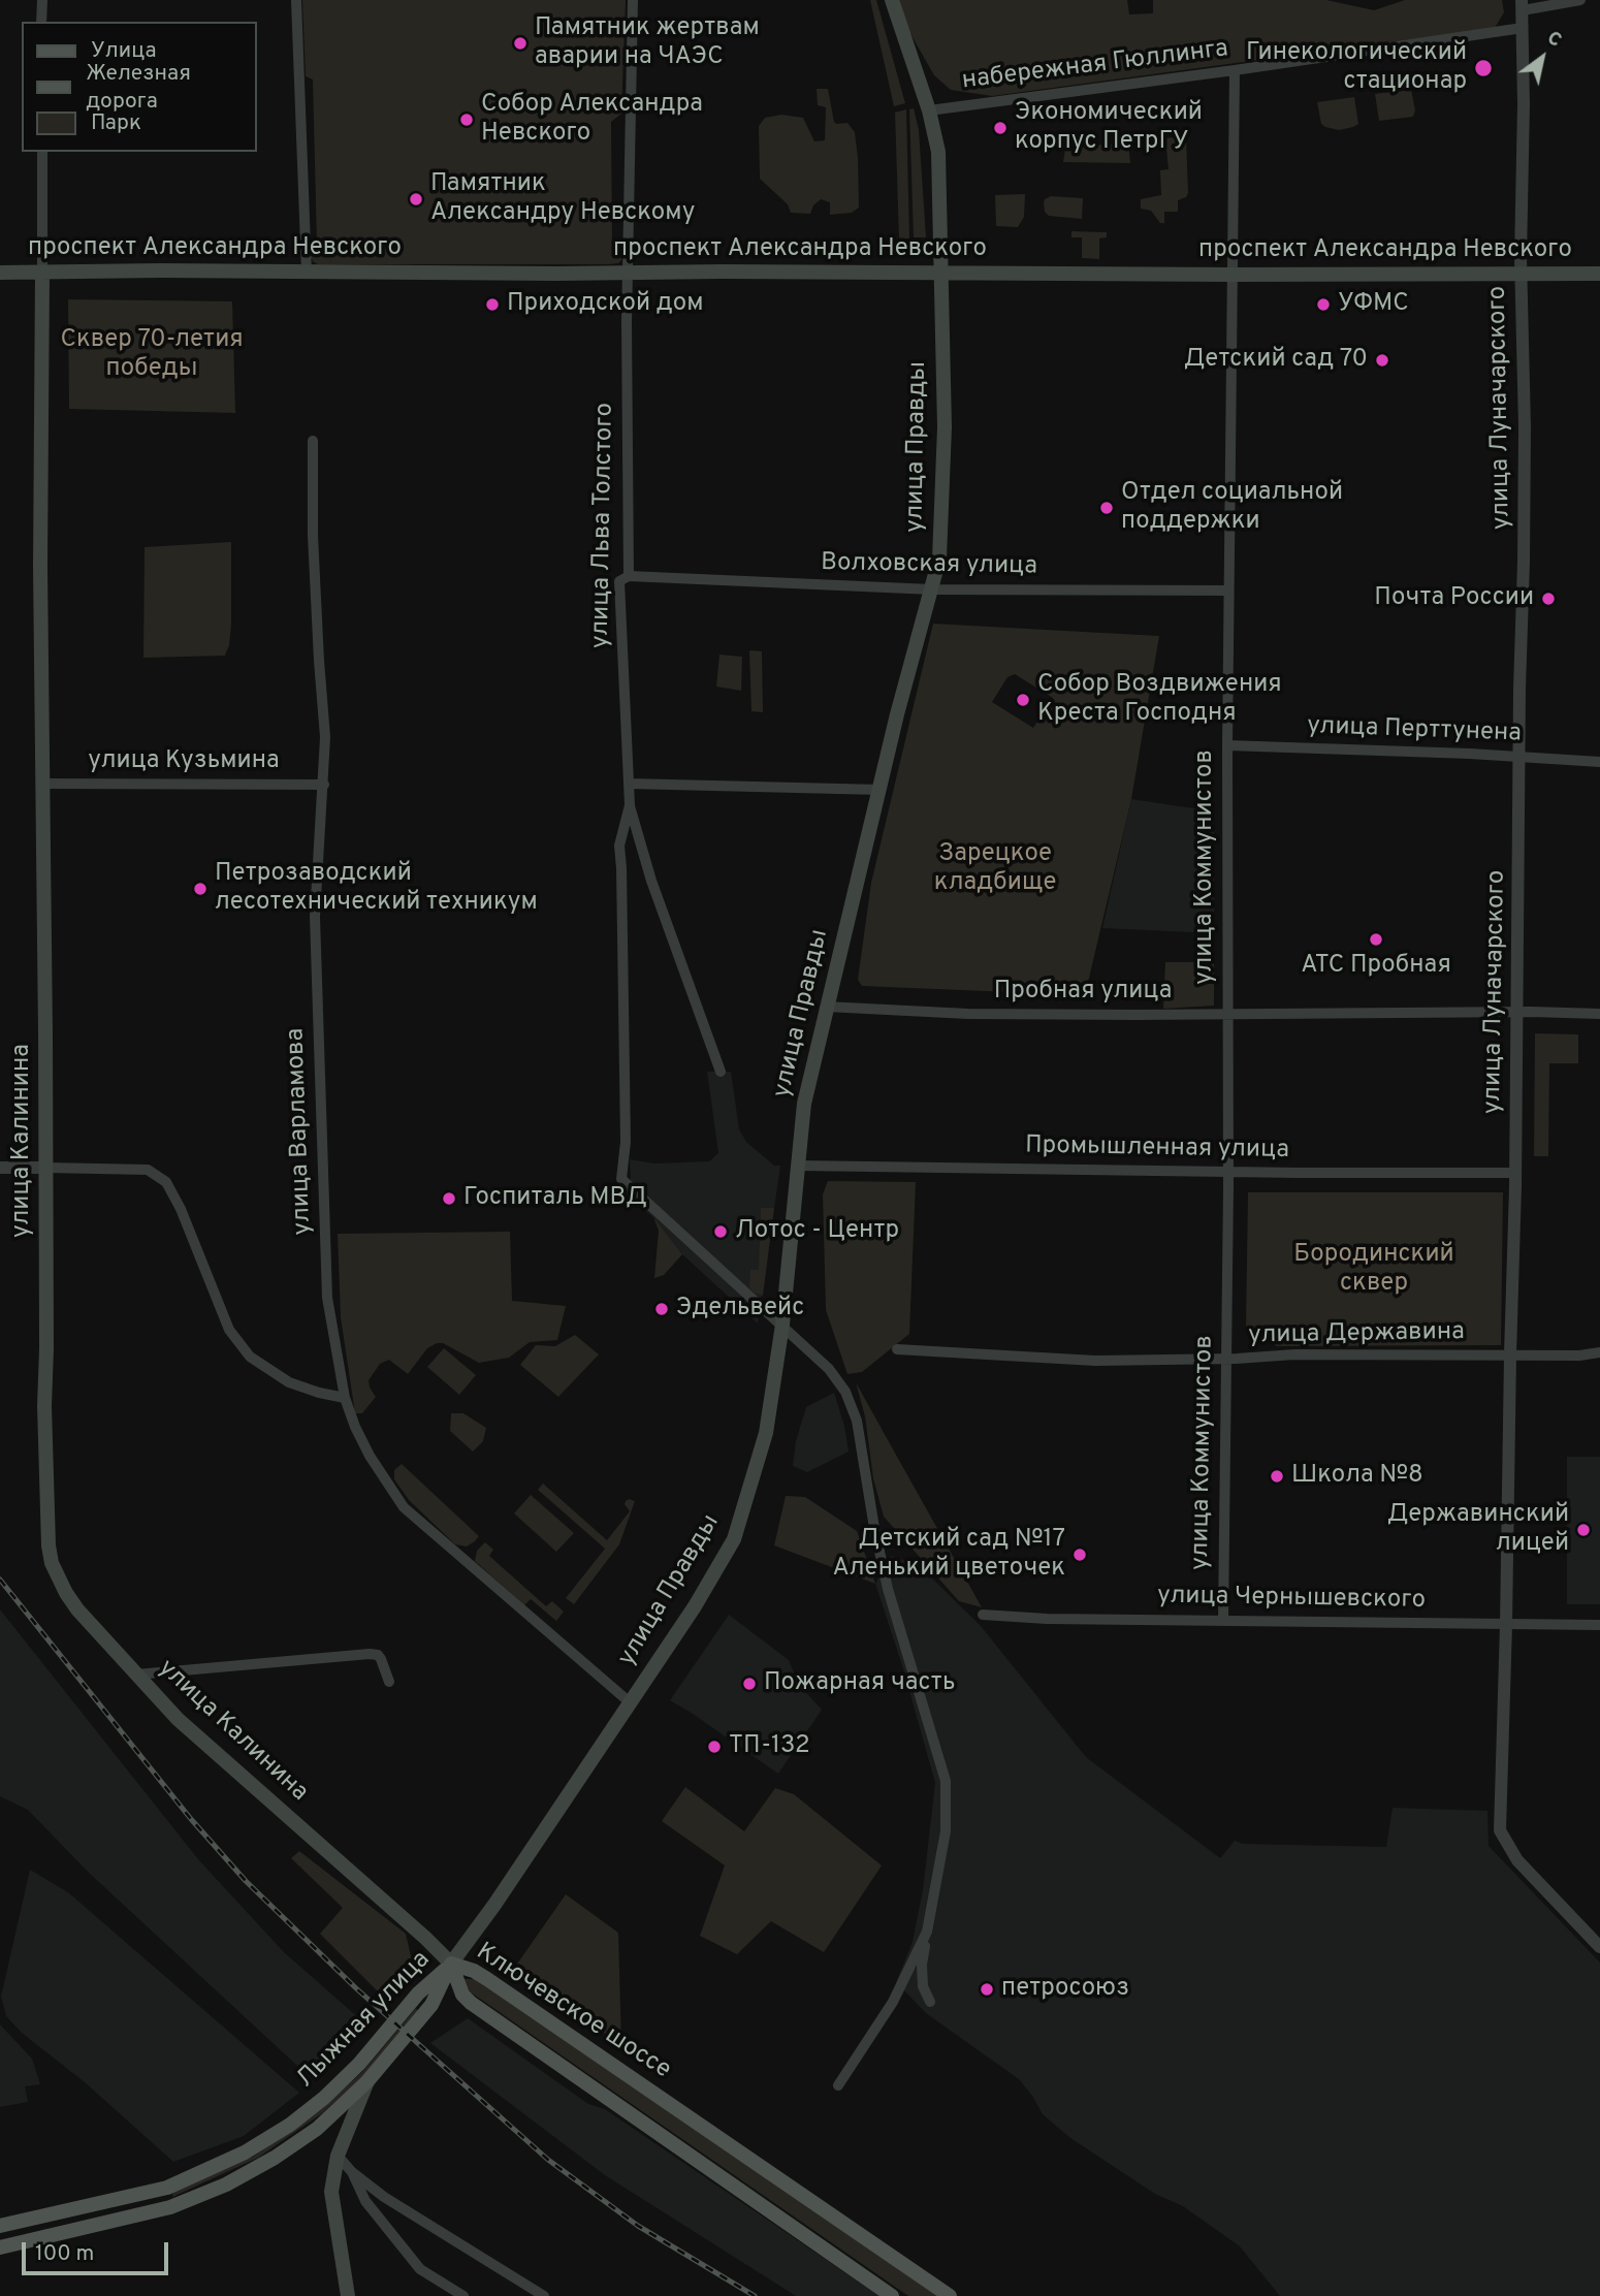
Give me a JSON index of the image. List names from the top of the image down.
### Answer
{
  "streets": {
    "main road": [
      "проспект Александра Невского",
      "улица Правды",
      "улица Калинина",
      "Ключевское шоссе",
      "Лыжная улица"
    ],
    "street": [
      "набережная Гюллинга",
      "улица Луначарского",
      "улица Льва Толстого",
      "Волховская улица",
      "улица Перттунена",
      "улица Кузьмина",
      "улица Коммунистов",
      "Пробная улица",
      "улица Варламова",
      "Промышленная улица",
      "улица Державина",
      "улица Чернышевского"
    ]
  },
  "crossings": [
    ["набережная Гюллинга", "улица Луначарского"],
    ["набережная Гюллинга", "улица Правды"],
    ["набережная Гюллинга", "улица Коммунистов"],
    ["проспект Александра Невского", "улица Луначарского"],
    ["проспект Александра Невского", "улица Правды"],
    ["проспект Александра Невского", "улица Льва Толстого"],
    ["проспект Александра Невского", "улица Коммунистов"],
    ["проспект Александра Невского", "улица Калинина"],
    ["улица Луначарского", "улица Перттунена"],
    ["улица Луначарского", "Пробная улица"],
    ["улица Луначарского", "Промышленная улица"],
    ["улица Луначарского", "улица Державина"],
    ["улица Луначарского", "улица Чернышевского"],
    ["улица Правды", "улица Льва Толстого"],
    ["улица Правды", "Волховская улица"],
    ["улица Правды", "Пробная улица"],
    ["улица Правды", "улица Варламова"],
    ["улица Правды", "улица Калинина"],
    ["улица Правды", "Промышленная улица"],
    ["улица Правды", "Ключевское шоссе"],
    ["улица Правды", "Лыжная улица"],
    ["улица Льва Толстого", "Волховская улица"],
    ["Волховская улица", "улица Коммунистов"],
    ["улица Перттунена", "улица Коммунистов"],
    ["улица Кузьмина", "улица Варламова"],
    ["улица Кузьмина", "улица Калинина"],
    ["улица Коммунистов", "Пробная улица"],
    ["улица Коммунистов", "Промышленная улица"],
    ["улица Коммунистов", "улица Державина"],
    ["улица Коммунистов", "улица Чернышевского"],
    ["улица Калинина", "Ключевское шоссе"],
    ["улица Калинина", "Лыжная улица"],
    ["Ключевское шоссе", "Лыжная улица"]
  ],
  "parks": ["Сквер 70-летия победы", "Зарецкое кладбище", "Бородинский сквер"],
  "places": [
    "Памятник жертвам аварии на ЧАЭС",
    "Гинекологический стационар",
    "Собор Александра Невского",
    "Экономический корпус ПетрГУ",
    "Памятник Александру Невскому",
    "Приходской дом",
    "УФМС",
    "Детский сад 70",
    "Отдел социальной поддержки",
    "Почта России",
    "Собор Воздвижения Креста Господня",
    "Петрозаводский лесотехнический техникум",
    "АТС Пробная",
    "Госпиталь МВД",
    "Лотос - Центр",
    "Эдельвейс",
    "Школа №8",
    "Державинский лицей",
    "Детский сад №17 Аленький цветочек",
    "Пожарная часть",
    "ТП-132",
    "петросоюз"
  ],
  "legend": ["Улица", "Железная дорога", "Парк"],
  "scale_bar": "100 m",
  "north": "top right"
}
